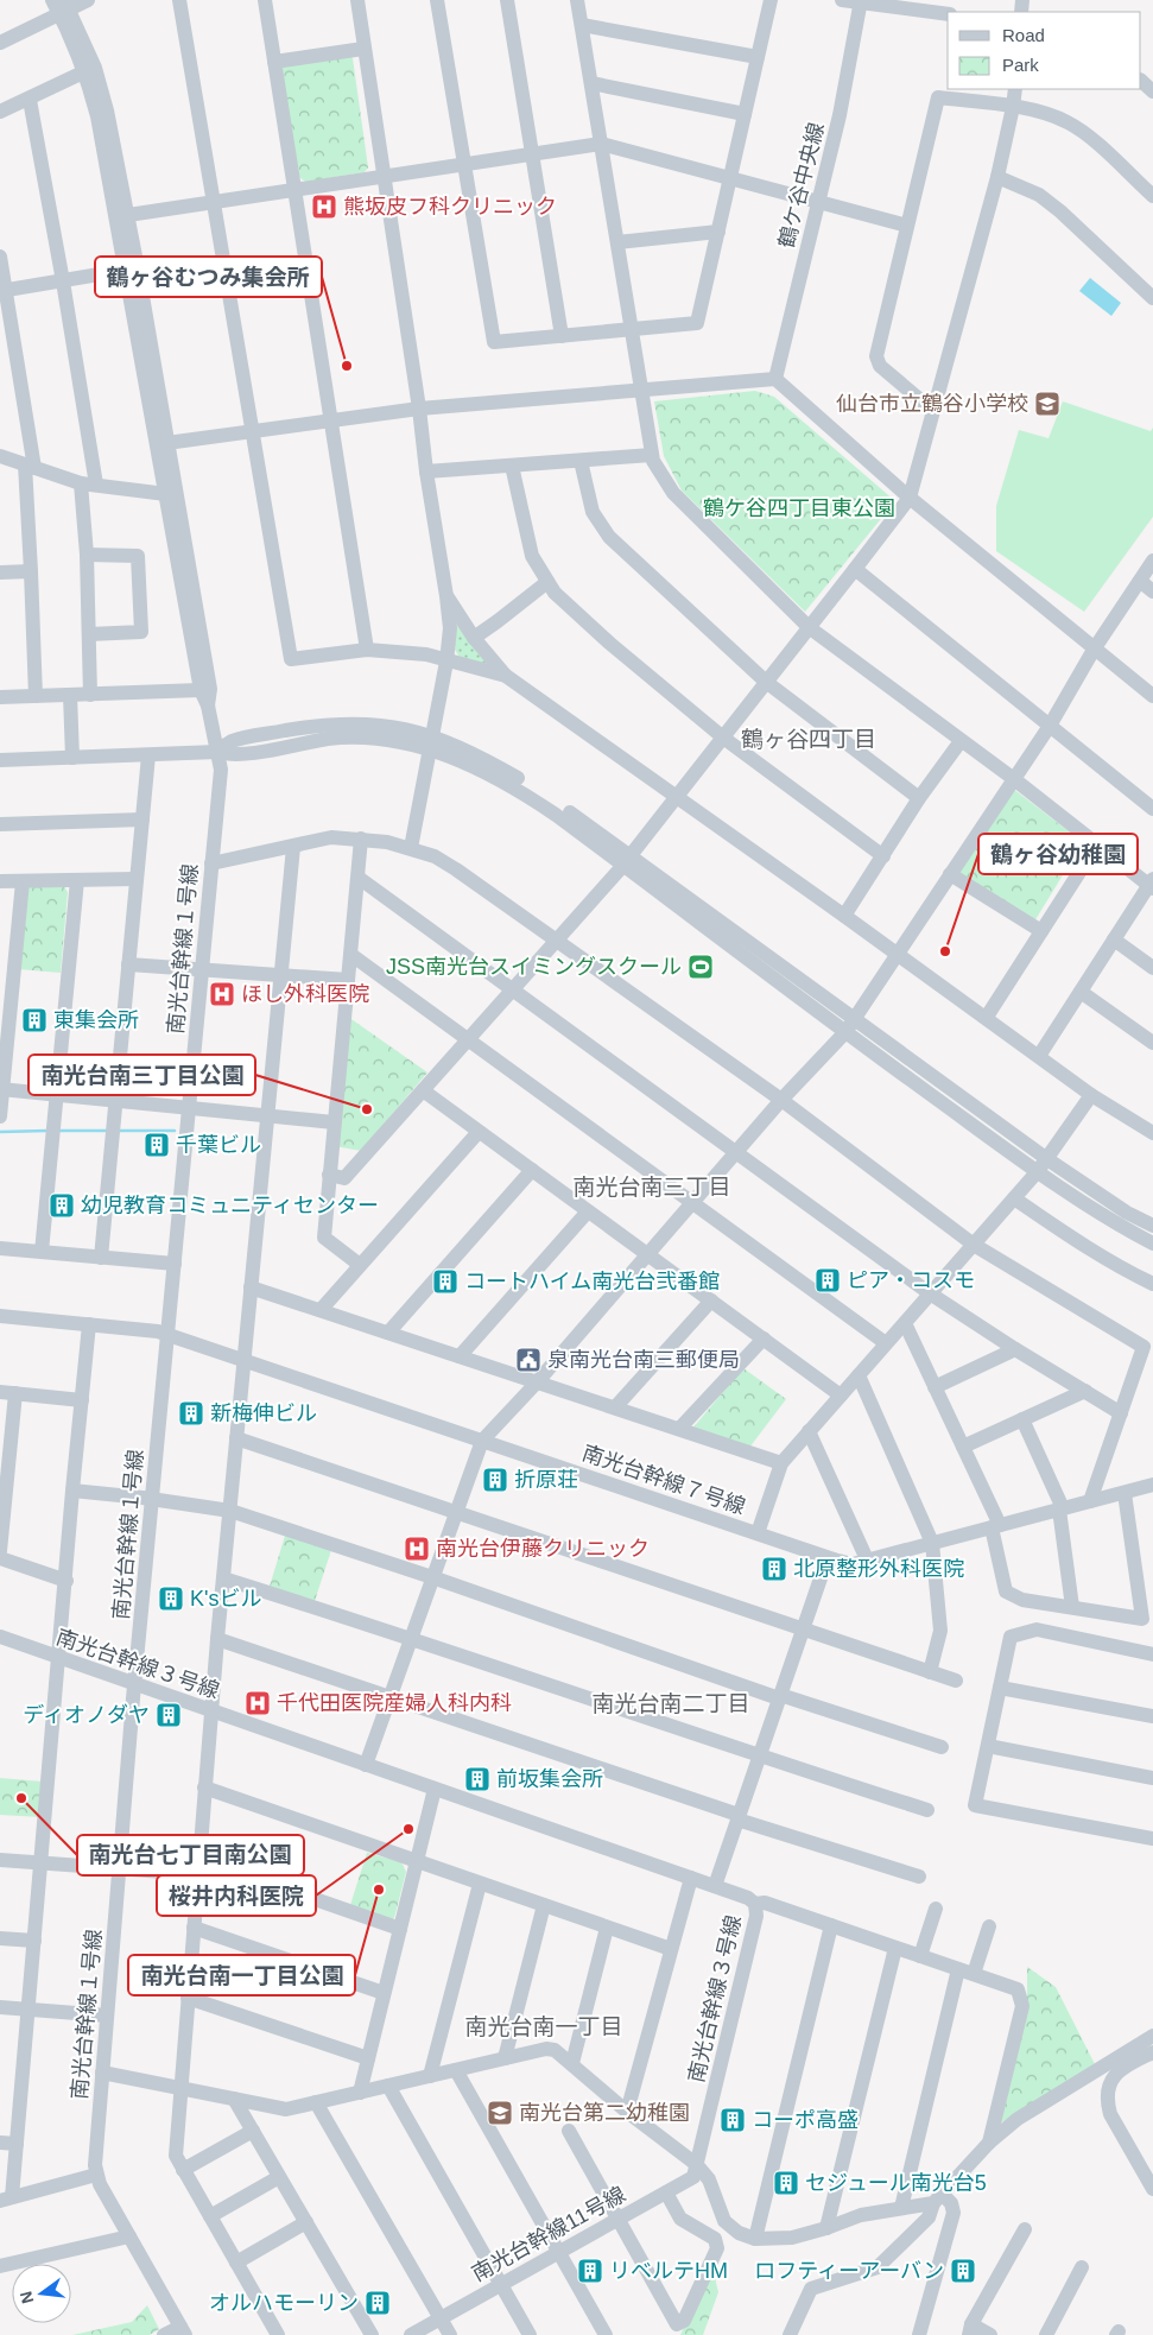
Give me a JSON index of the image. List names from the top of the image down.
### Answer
{
  "streets": {
    "street": [
      "鶴ケ谷中央線",
      "南光台幹線１号線",
      "南光台幹線７号線",
      "南光台幹線３号線",
      "南光台幹線11号線"
    ]
  },
  "crossings": [
    ["南光台幹線１号線", "南光台幹線７号線"],
    ["南光台幹線１号線", "南光台幹線３号線"],
    ["南光台幹線３号線", "南光台幹線11号線"]
  ],
  "districts": [
    "鶴ヶ谷四丁目",
    "南光台南三丁目",
    "南光台南二丁目",
    "南光台南一丁目"
  ],
  "parks": ["鶴ケ谷四丁目東公園"],
  "places": {
    "hospital": [
      "熊坂皮フ科クリニック",
      "ほし外科医院",
      "南光台伊藤クリニック",
      "千代田医院産婦人科内科"
    ],
    "other": [
      "鶴ヶ谷むつみ集会所",
      "鶴ヶ谷幼稚園",
      "南光台南三丁目公園",
      "南光台七丁目南公園",
      "桜井内科医院",
      "南光台南一丁目公園"
    ],
    "school or university": ["仙台市立鶴谷小学校", "南光台第二幼稚園"],
    "sports": ["JSS南光台スイミングスクール"],
    "building": [
      "東集会所",
      "千葉ビル",
      "幼児教育コミュニティセンター",
      "ピア・コスモ",
      "コートハイム南光台弐番館",
      "新梅伸ビル",
      "折原荘",
      "北原整形外科医院",
      "K'sビル",
      "ディオノダヤ",
      "前坂集会所",
      "コーポ高盛",
      "セジュール南光台5",
      "リベルテHM",
      "ロフティーアーバン",
      "オルハモーリン"
    ],
    "public building": ["泉南光台南三郵便局"]
  },
  "legend": ["Road", "Park"],
  "north": "left"
}
